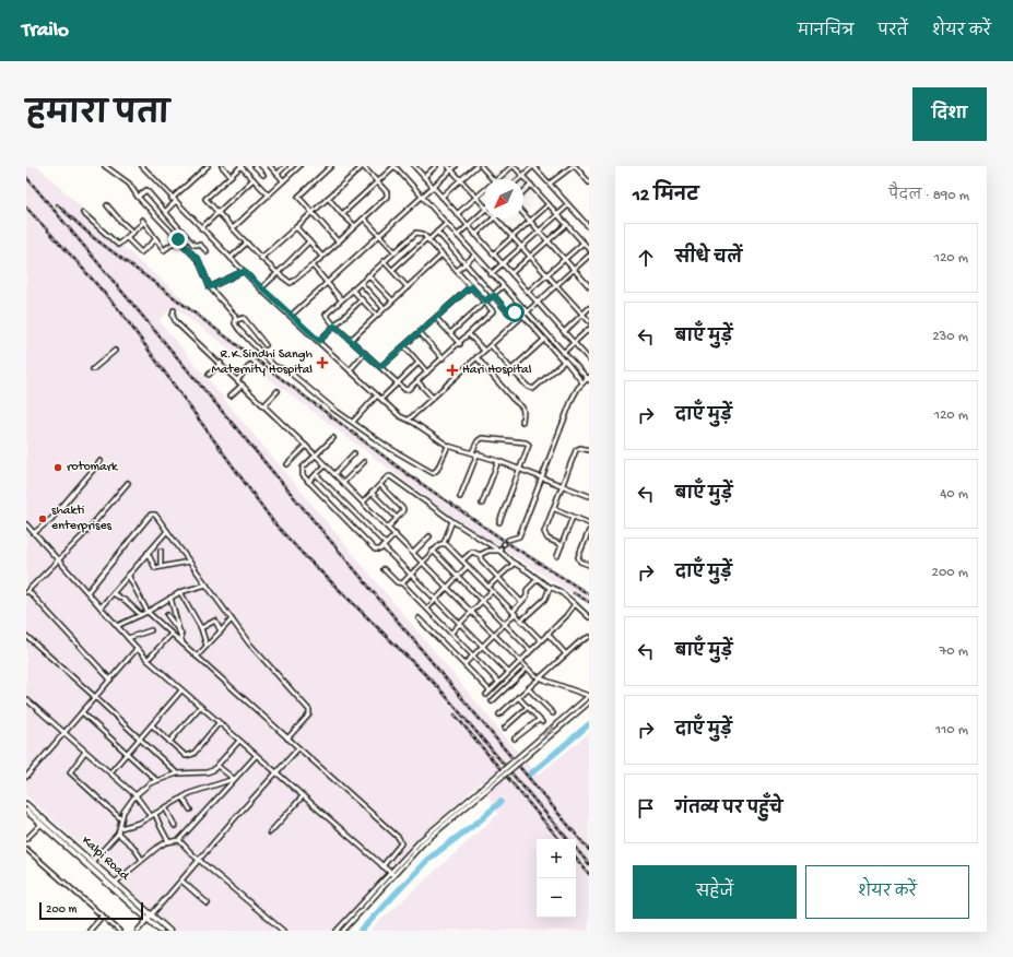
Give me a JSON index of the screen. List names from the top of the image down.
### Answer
{
  "streets": {
    "main road": ["Kalpi Road"]
  },
  "places": {
    "health": ["R.K.Sindhi Sangh Maternity Hospital", "Hari Hospital"],
    "other": ["rotomark", "shakti enterprises"]
  },
  "scale_bar": "200 m",
  "north": "bottom left",
  "page": {
    "header": "Trailo",
    "nav": ["मानचित्र", "परतें", "शेयर करें"],
    "title": "हमारा पता",
    "buttons": [
      "दिशा",
      ["सहेजें", "शेयर करें"]
    ],
    "heading": ["12 मिनट", "पैदल · 890 m"],
    "list": [
      ["सीधे चलें", "120 m"],
      ["बाएँ मुड़ें", "230 m"],
      ["दाएँ मुड़ें", "120 m"],
      ["बाएँ मुड़ें", "40 m"],
      ["दाएँ मुड़ें", "200 m"],
      ["बाएँ मुड़ें", "70 m"],
      ["दाएँ मुड़ें", "110 m"],
      "गंतव्य पर पहुँचे"
    ],
    "map_buttons": ["+", "−"],
    "scale": "200 m"
  }
}
